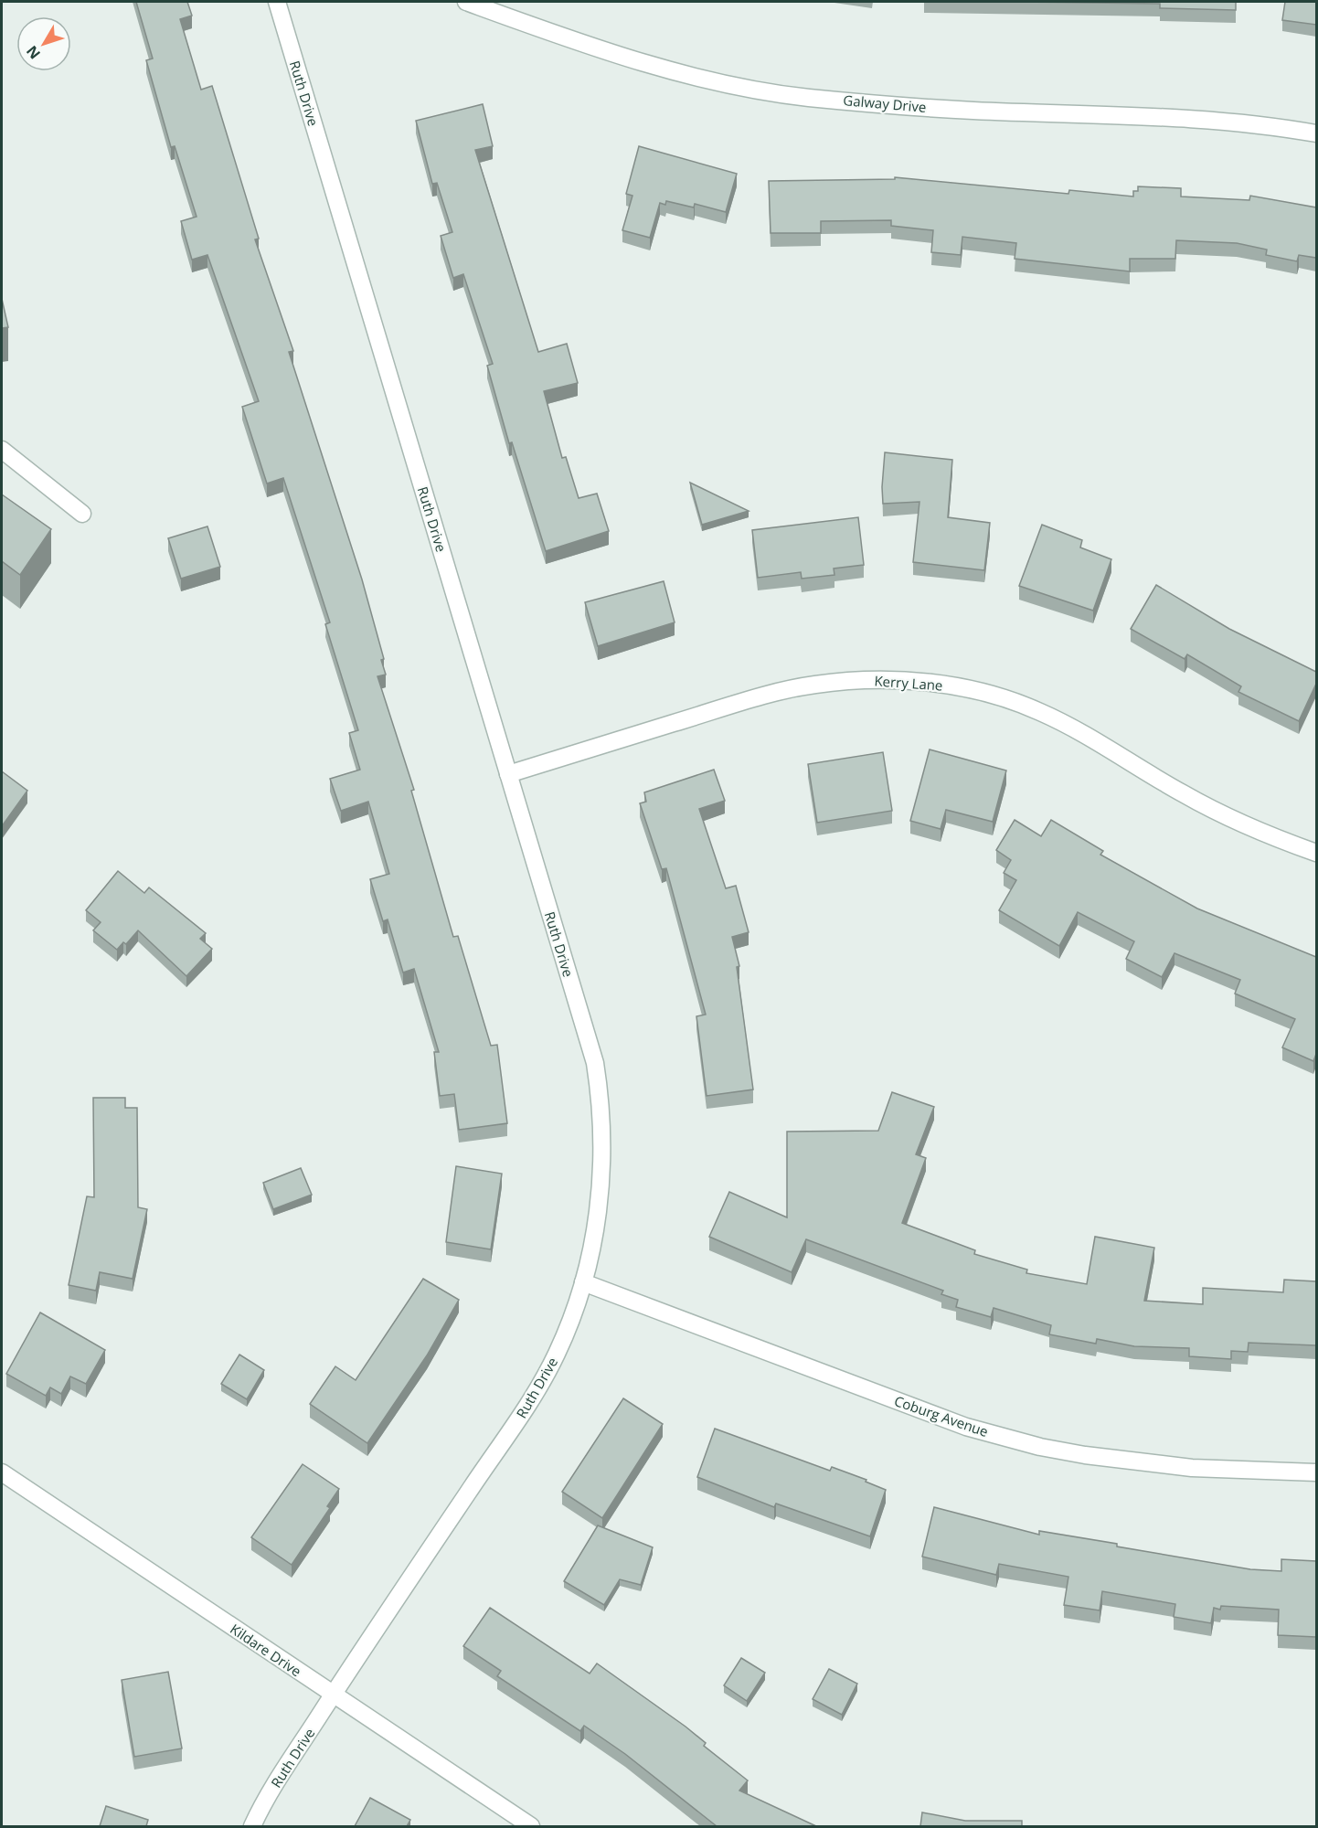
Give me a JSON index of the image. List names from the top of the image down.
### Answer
{
  "streets": {
    "street": [
      "Ruth Drive",
      "Galway Drive",
      "Kerry Lane",
      "Coburg Avenue",
      "Kildare Drive"
    ]
  },
  "crossings": [
    ["Ruth Drive", "Kerry Lane"],
    ["Ruth Drive", "Coburg Avenue"],
    ["Ruth Drive", "Kildare Drive"]
  ],
  "north": "bottom left"
}
